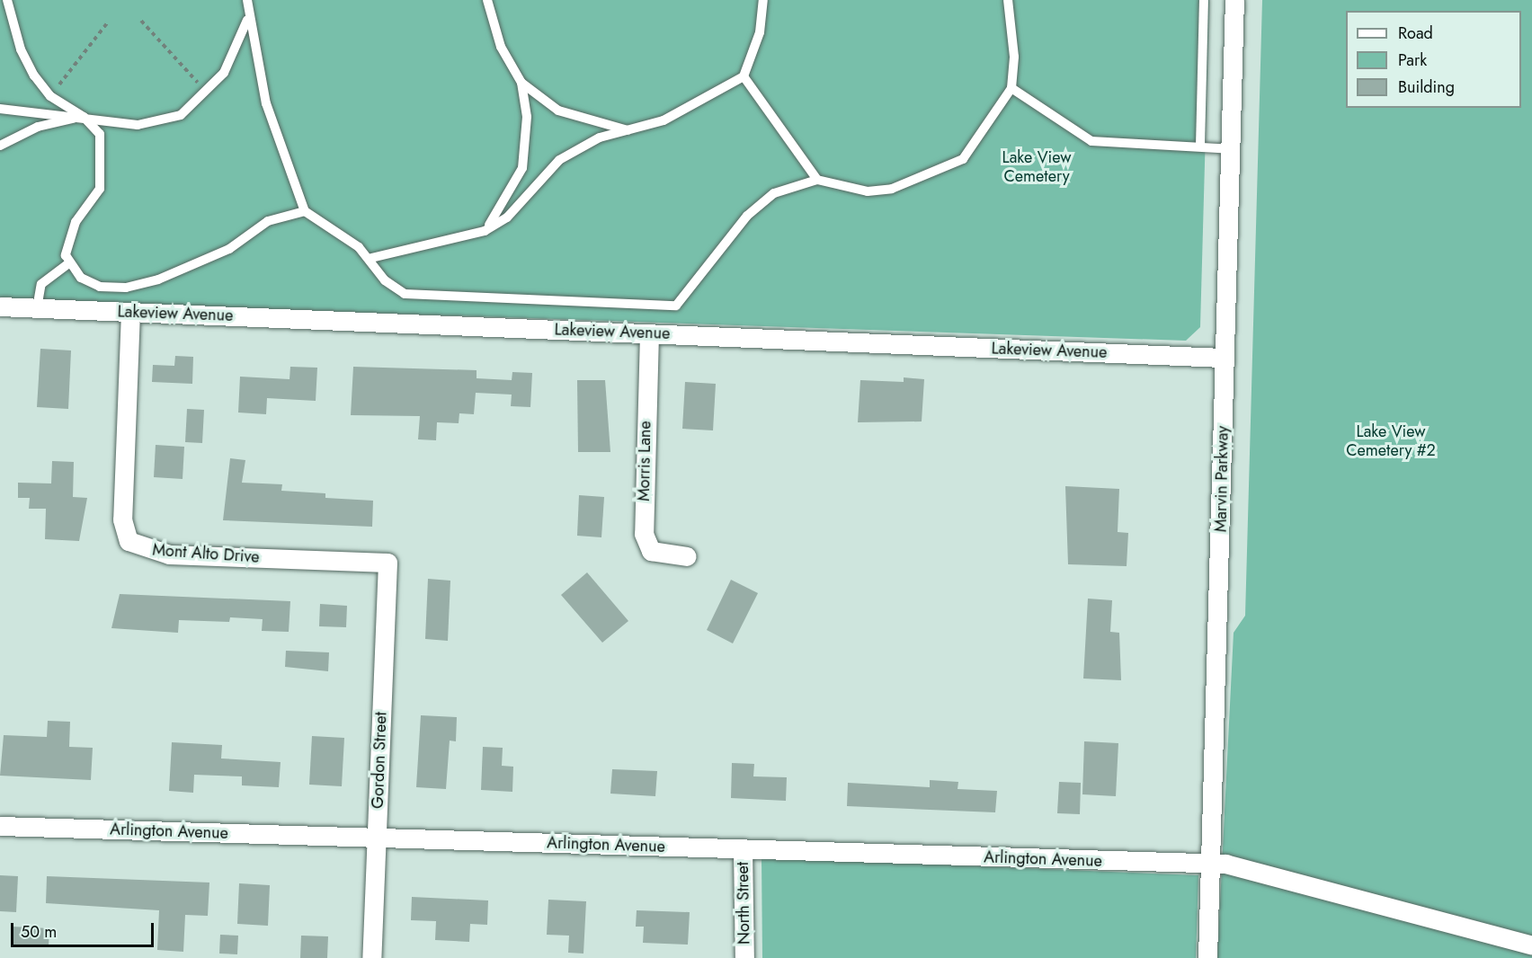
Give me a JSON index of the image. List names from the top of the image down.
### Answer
{
  "streets": {
    "street": [
      "Lakeview Avenue",
      "Morris Lane",
      "Marvin Parkway",
      "Mont Alto Drive",
      "Gordon Street",
      "Arlington Avenue",
      "North Street"
    ]
  },
  "crossings": [
    ["Lakeview Avenue", "Morris Lane"],
    ["Lakeview Avenue", "Marvin Parkway"],
    ["Lakeview Avenue", "Mont Alto Drive"],
    ["Marvin Parkway", "Arlington Avenue"],
    ["Mont Alto Drive", "Gordon Street"],
    ["Gordon Street", "Arlington Avenue"],
    ["Arlington Avenue", "North Street"]
  ],
  "parks": ["Lake View Cemetery", "Lake View Cemetery #2"],
  "legend": ["Road", "Park", "Building"],
  "scale_bar": "50 m"
}
